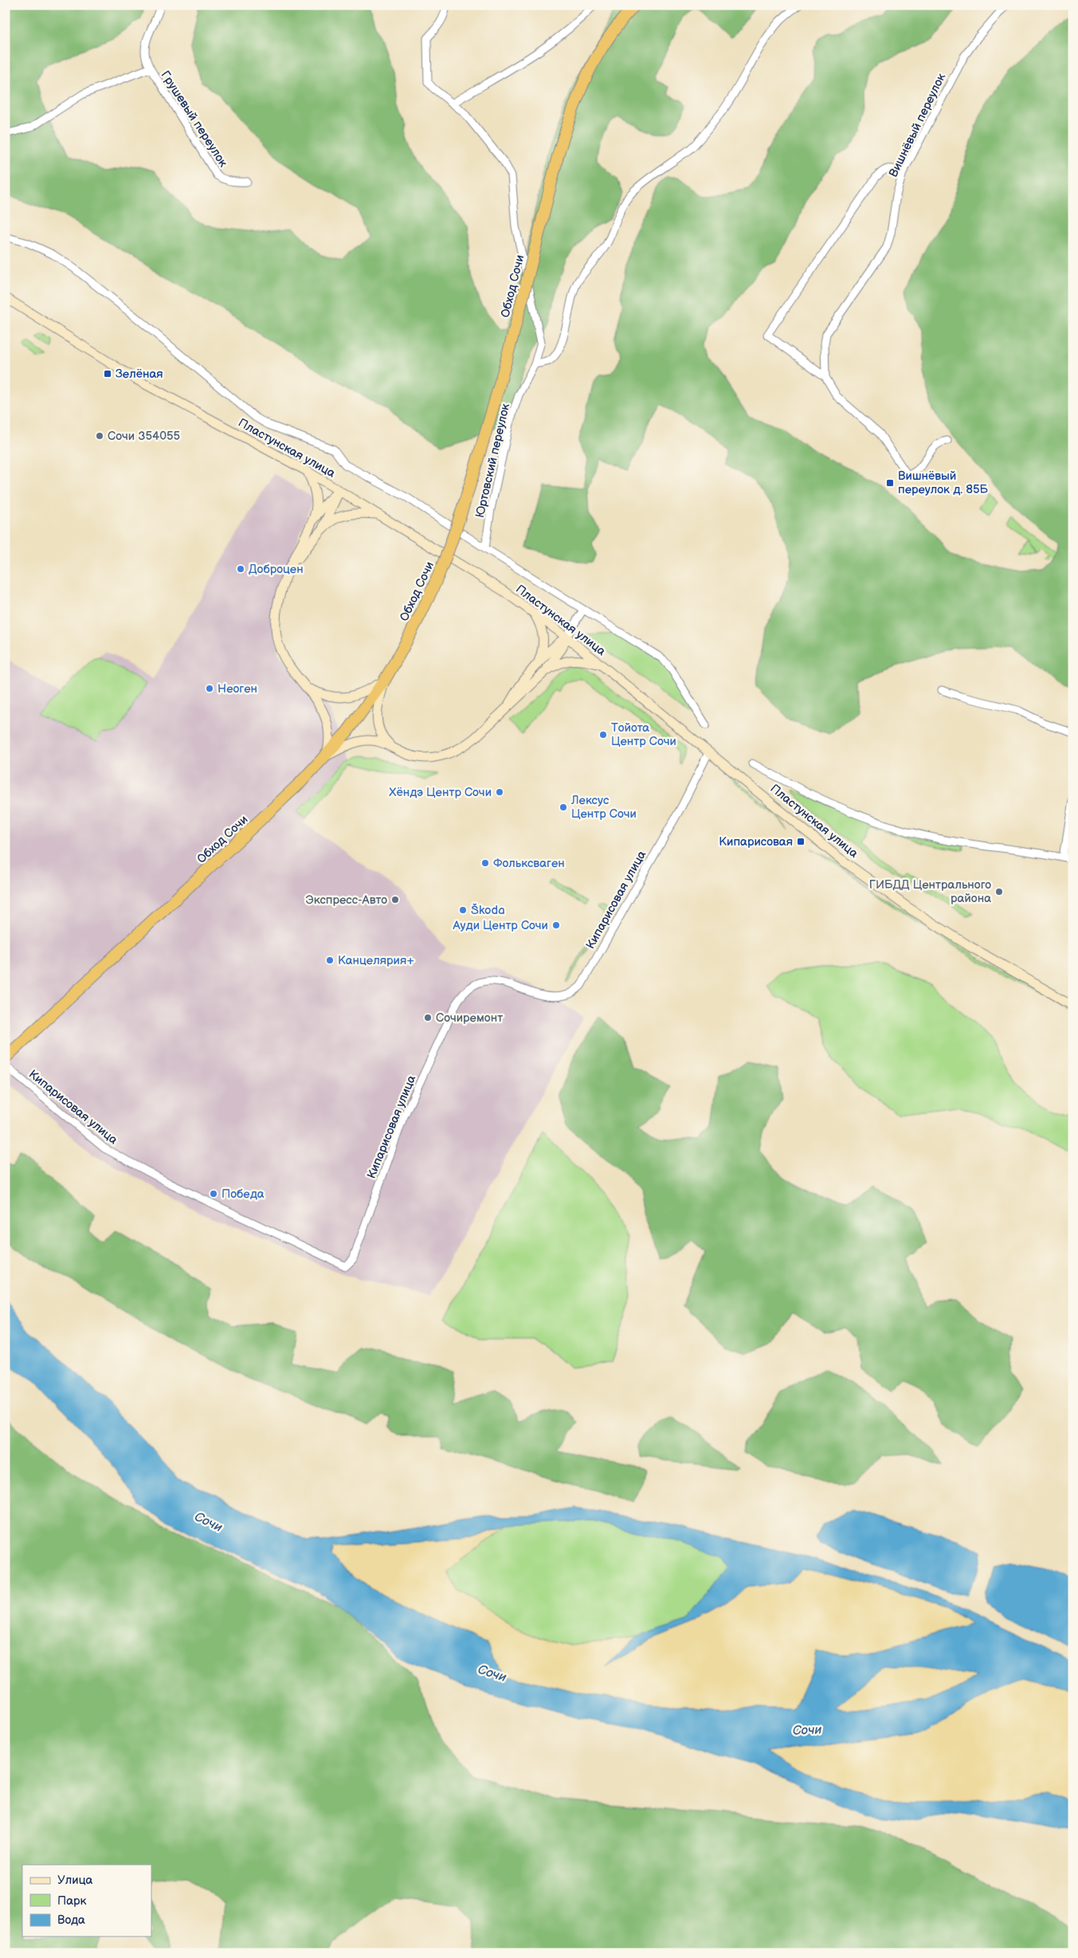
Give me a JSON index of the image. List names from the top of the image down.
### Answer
{
  "streets": {
    "highway": ["Обход Сочи"],
    "main road": ["Пластунская улица"],
    "street": [
      "Грушевый переулок",
      "Вишнёвый переулок",
      "Юртовский переулок",
      "Кипарисовая улица"
    ]
  },
  "crossings": [
    ["Пластунская улица", "Кипарисовая улица"]
  ],
  "water": ["Сочи"],
  "places": {
    "transit": ["Зелёная", "Вишнёвый переулок д. 85Б", "Кипарисовая"],
    "other": [
      "Сочи 354055",
      "Доброцен",
      "Неоген",
      "Тойота Центр Сочи",
      "Хёндэ Центр Сочи",
      "Лексус Центр Сочи",
      "Фольксваген",
      "ГИБДД Центрального района",
      "Экспресс-Авто",
      "Škoda",
      "Ауди Центр Сочи",
      "Канцелярия+",
      "Сочиремонт",
      "Победа"
    ]
  },
  "legend": ["Улица", "Парк", "Вода"]
}
